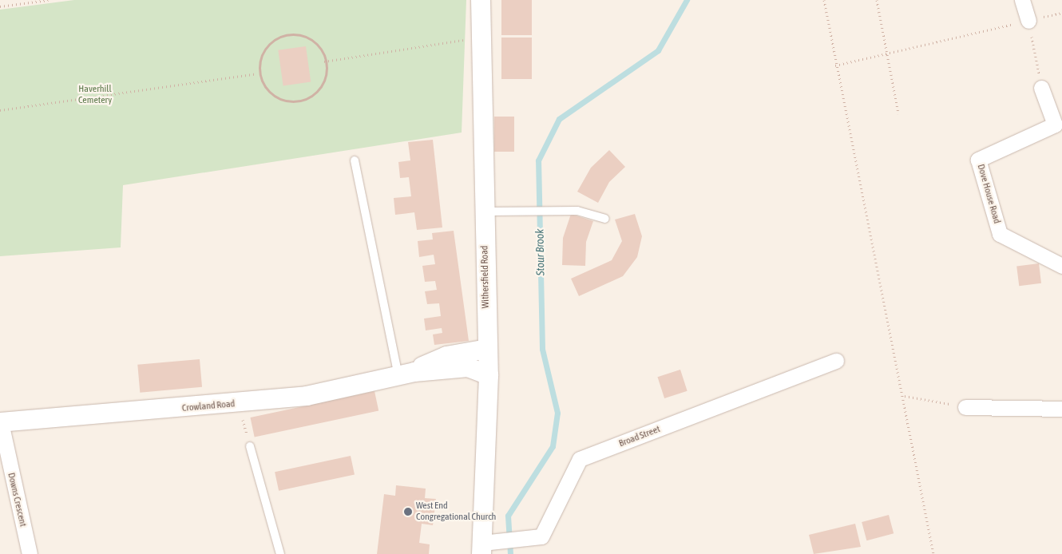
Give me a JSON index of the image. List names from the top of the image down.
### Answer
{
  "streets": {
    "street": [
      "Dove House Road",
      "Withersfield Road",
      "Crowland Road",
      "Broad Street",
      "Downs Crescent"
    ]
  },
  "crossings": [
    ["Withersfield Road", "Crowland Road"],
    ["Withersfield Road", "Broad Street"],
    ["Crowland Road", "Downs Crescent"]
  ],
  "water": ["Stour Brook"],
  "parks": ["Haverhill Cemetery"],
  "places": ["West End Congregational Church"]
}
